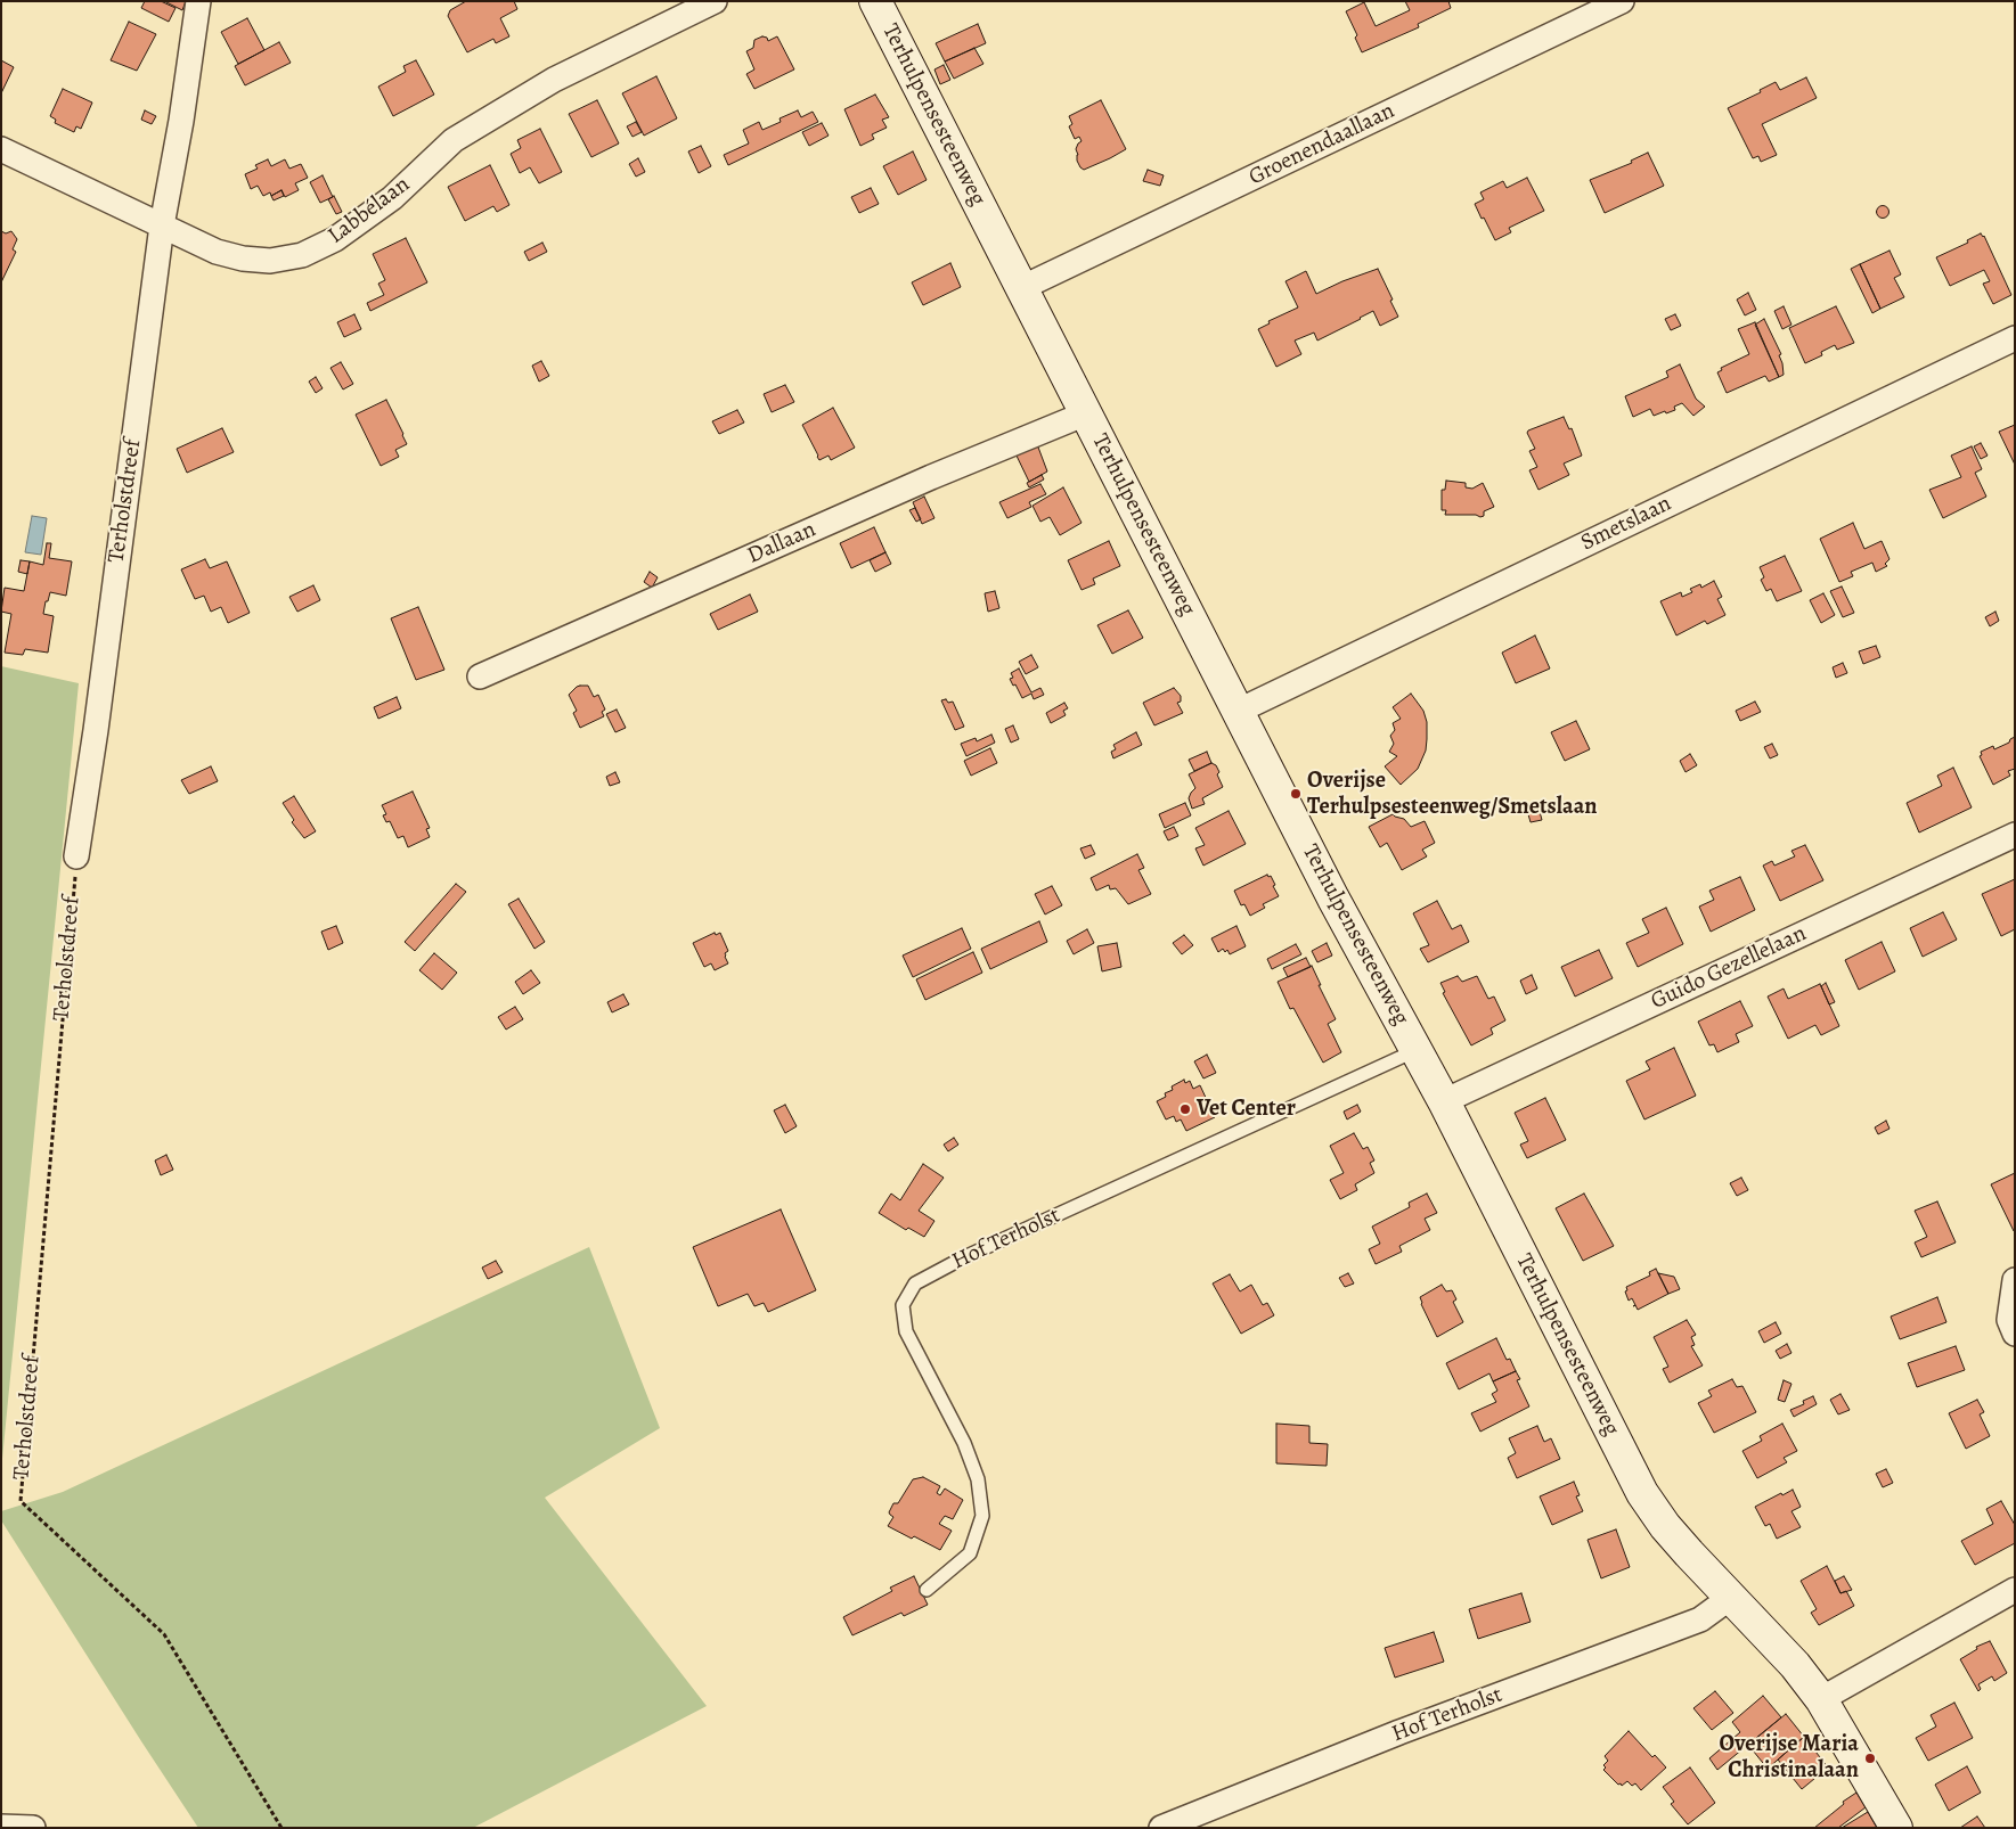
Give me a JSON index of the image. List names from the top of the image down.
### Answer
{
  "streets": {
    "main road": ["Terhulpensesteenweg"],
    "street": [
      "Groenendaallaan",
      "Labbélaan",
      "Terholstdreef",
      "Smetslaan",
      "Dallaan",
      "Guido Gezellelaan",
      "Hof Terholst"
    ]
  },
  "crossings": [
    ["Terhulpensesteenweg", "Groenendaallaan"],
    ["Terhulpensesteenweg", "Smetslaan"],
    ["Terhulpensesteenweg", "Dallaan"],
    ["Terhulpensesteenweg", "Guido Gezellelaan"],
    ["Terhulpensesteenweg", "Hof Terholst"],
    ["Labbélaan", "Terholstdreef"]
  ],
  "places": ["Overijse Terhulpsesteenweg/Smetslaan", "Vet Center", "Overijse Maria Christinalaan"]
}
